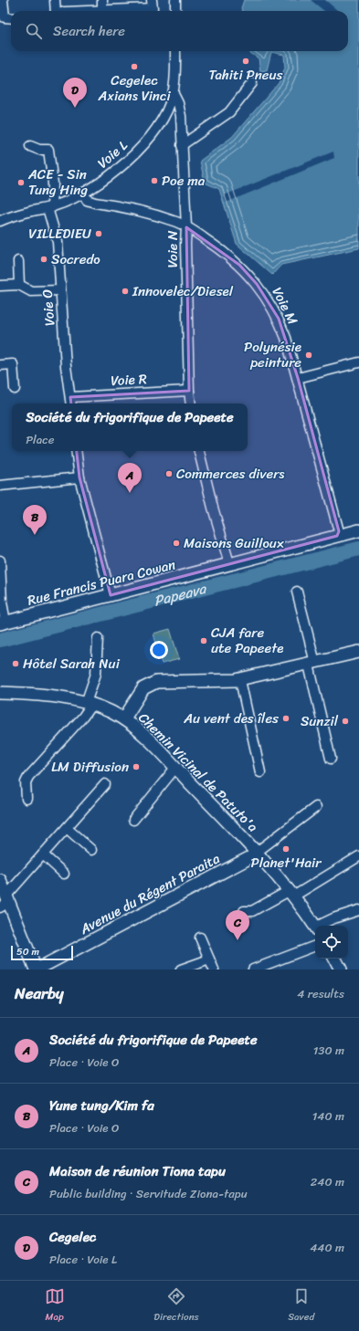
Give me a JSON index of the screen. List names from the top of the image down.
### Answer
{
  "streets": {
    "main road": ["Rue Francis Puara Cowan", "Chemin Vicinal de Patuto'a", "Avenue du Régent Paraita"],
    "street": [
      "Voie L",
      "Voie N",
      "Voie M",
      "Voie O",
      "Voie R"
    ]
  },
  "crossings": [
    ["Voie L", "Voie N"],
    ["Voie L", "Voie M"],
    ["Voie L", "Voie O"],
    ["Voie N", "Voie M"],
    ["Voie N", "Voie R"],
    ["Voie M", "Rue Francis Puara Cowan"],
    ["Voie O", "Voie R"],
    ["Chemin Vicinal de Patuto'a", "Avenue du Régent Paraita"]
  ],
  "water": ["Papeava"],
  "places": [
    "Tahiti Pneus",
    "Cegelec Axians Vinci",
    "Poe ma",
    "ACE - Sin Tung Hing",
    "VILLEDIEU",
    "Socredo",
    "Innovelec/Diesel",
    "Polynésie peinture",
    "Commerces divers",
    "Maisons Guilloux",
    "CJA fare ute Papeete",
    "Hôtel Sarah Nui",
    "Au vent des îles",
    "Sunzil",
    "LM Diffusion",
    "Planet'Hair"
  ],
  "scale_bar": "50 m",
  "page": {
    "search": "Search here",
    "pins": [
      "D",
      "A",
      "B",
      "C"
    ],
    "popup": ["Société du frigorifique de Papeete", "Place"],
    "scale": "50 m",
    "heading": ["Nearby", "4 results"],
    "list": [
      {
        "mark": "A",
        "name": "Société du frigorifique de Papeete",
        "note": "Place · Voie O",
        "value": "130 m"
      },
      {
        "mark": "B",
        "name": "Yune tung/Kim fa",
        "note": "Place · Voie O",
        "value": "140 m"
      },
      {
        "mark": "C",
        "name": "Maison de réunion Tiona tapu",
        "note": "Public building · Servitude Ziona-tapu",
        "value": "240 m"
      },
      {
        "mark": "D",
        "name": "Cegelec",
        "note": "Place · Voie L",
        "value": "440 m"
      }
    ],
    "nav": ["Map", "Directions", "Saved"]
  }
}
